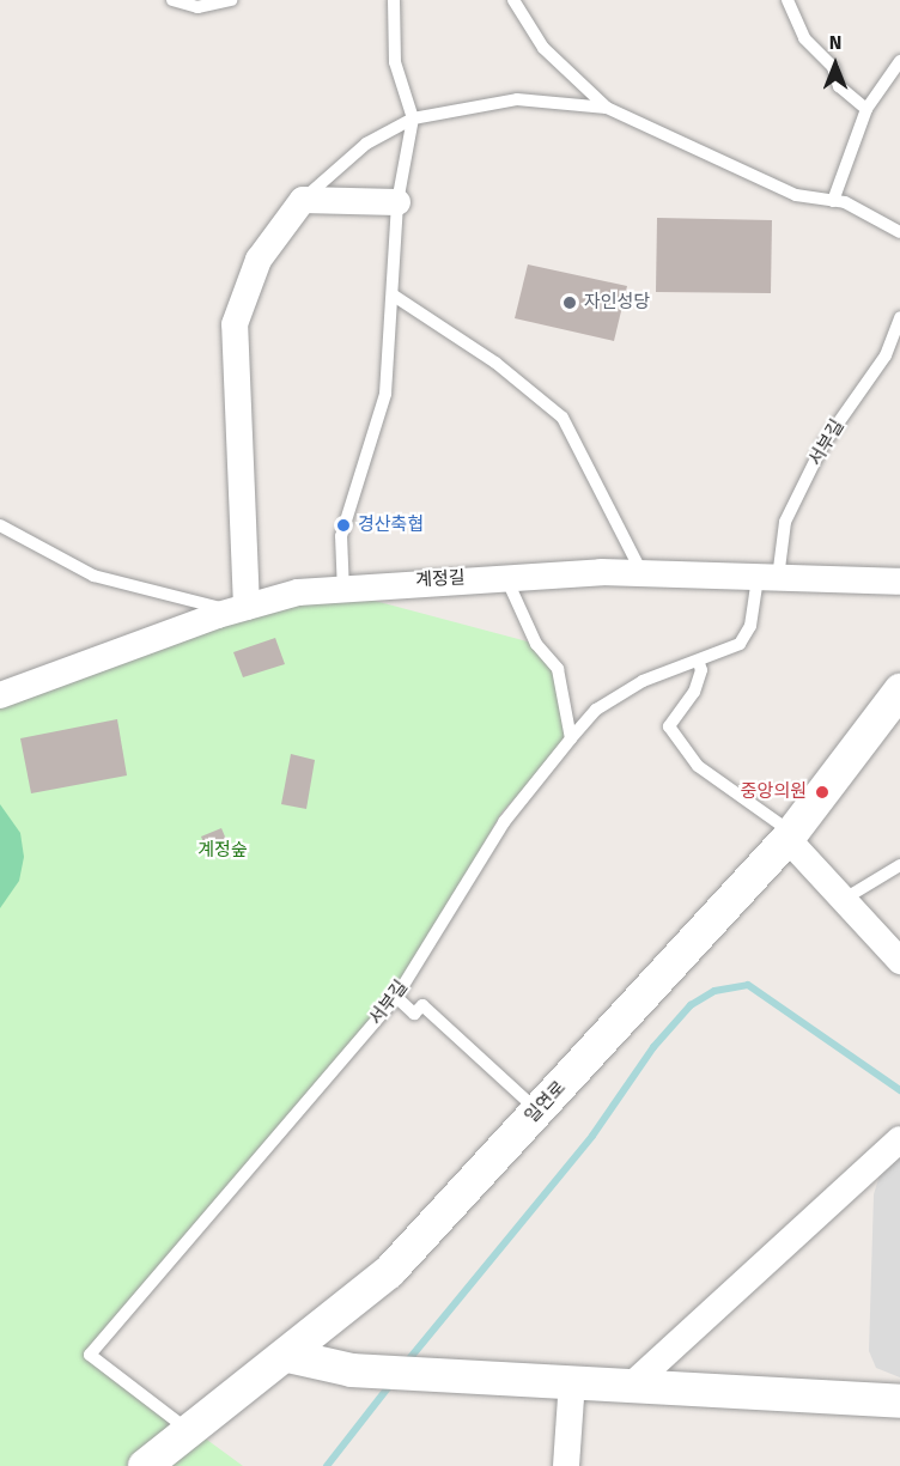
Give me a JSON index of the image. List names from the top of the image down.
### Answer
{
  "streets": {
    "street": ["계정길", "일연로"],
    "lane": ["서부길"]
  },
  "crossings": [
    ["서부길", "계정길"],
    ["서부길", "일연로"]
  ],
  "parks": ["계정숲"],
  "places": ["자인성당", "경산축협", "중앙의원"],
  "north": "top"
}
